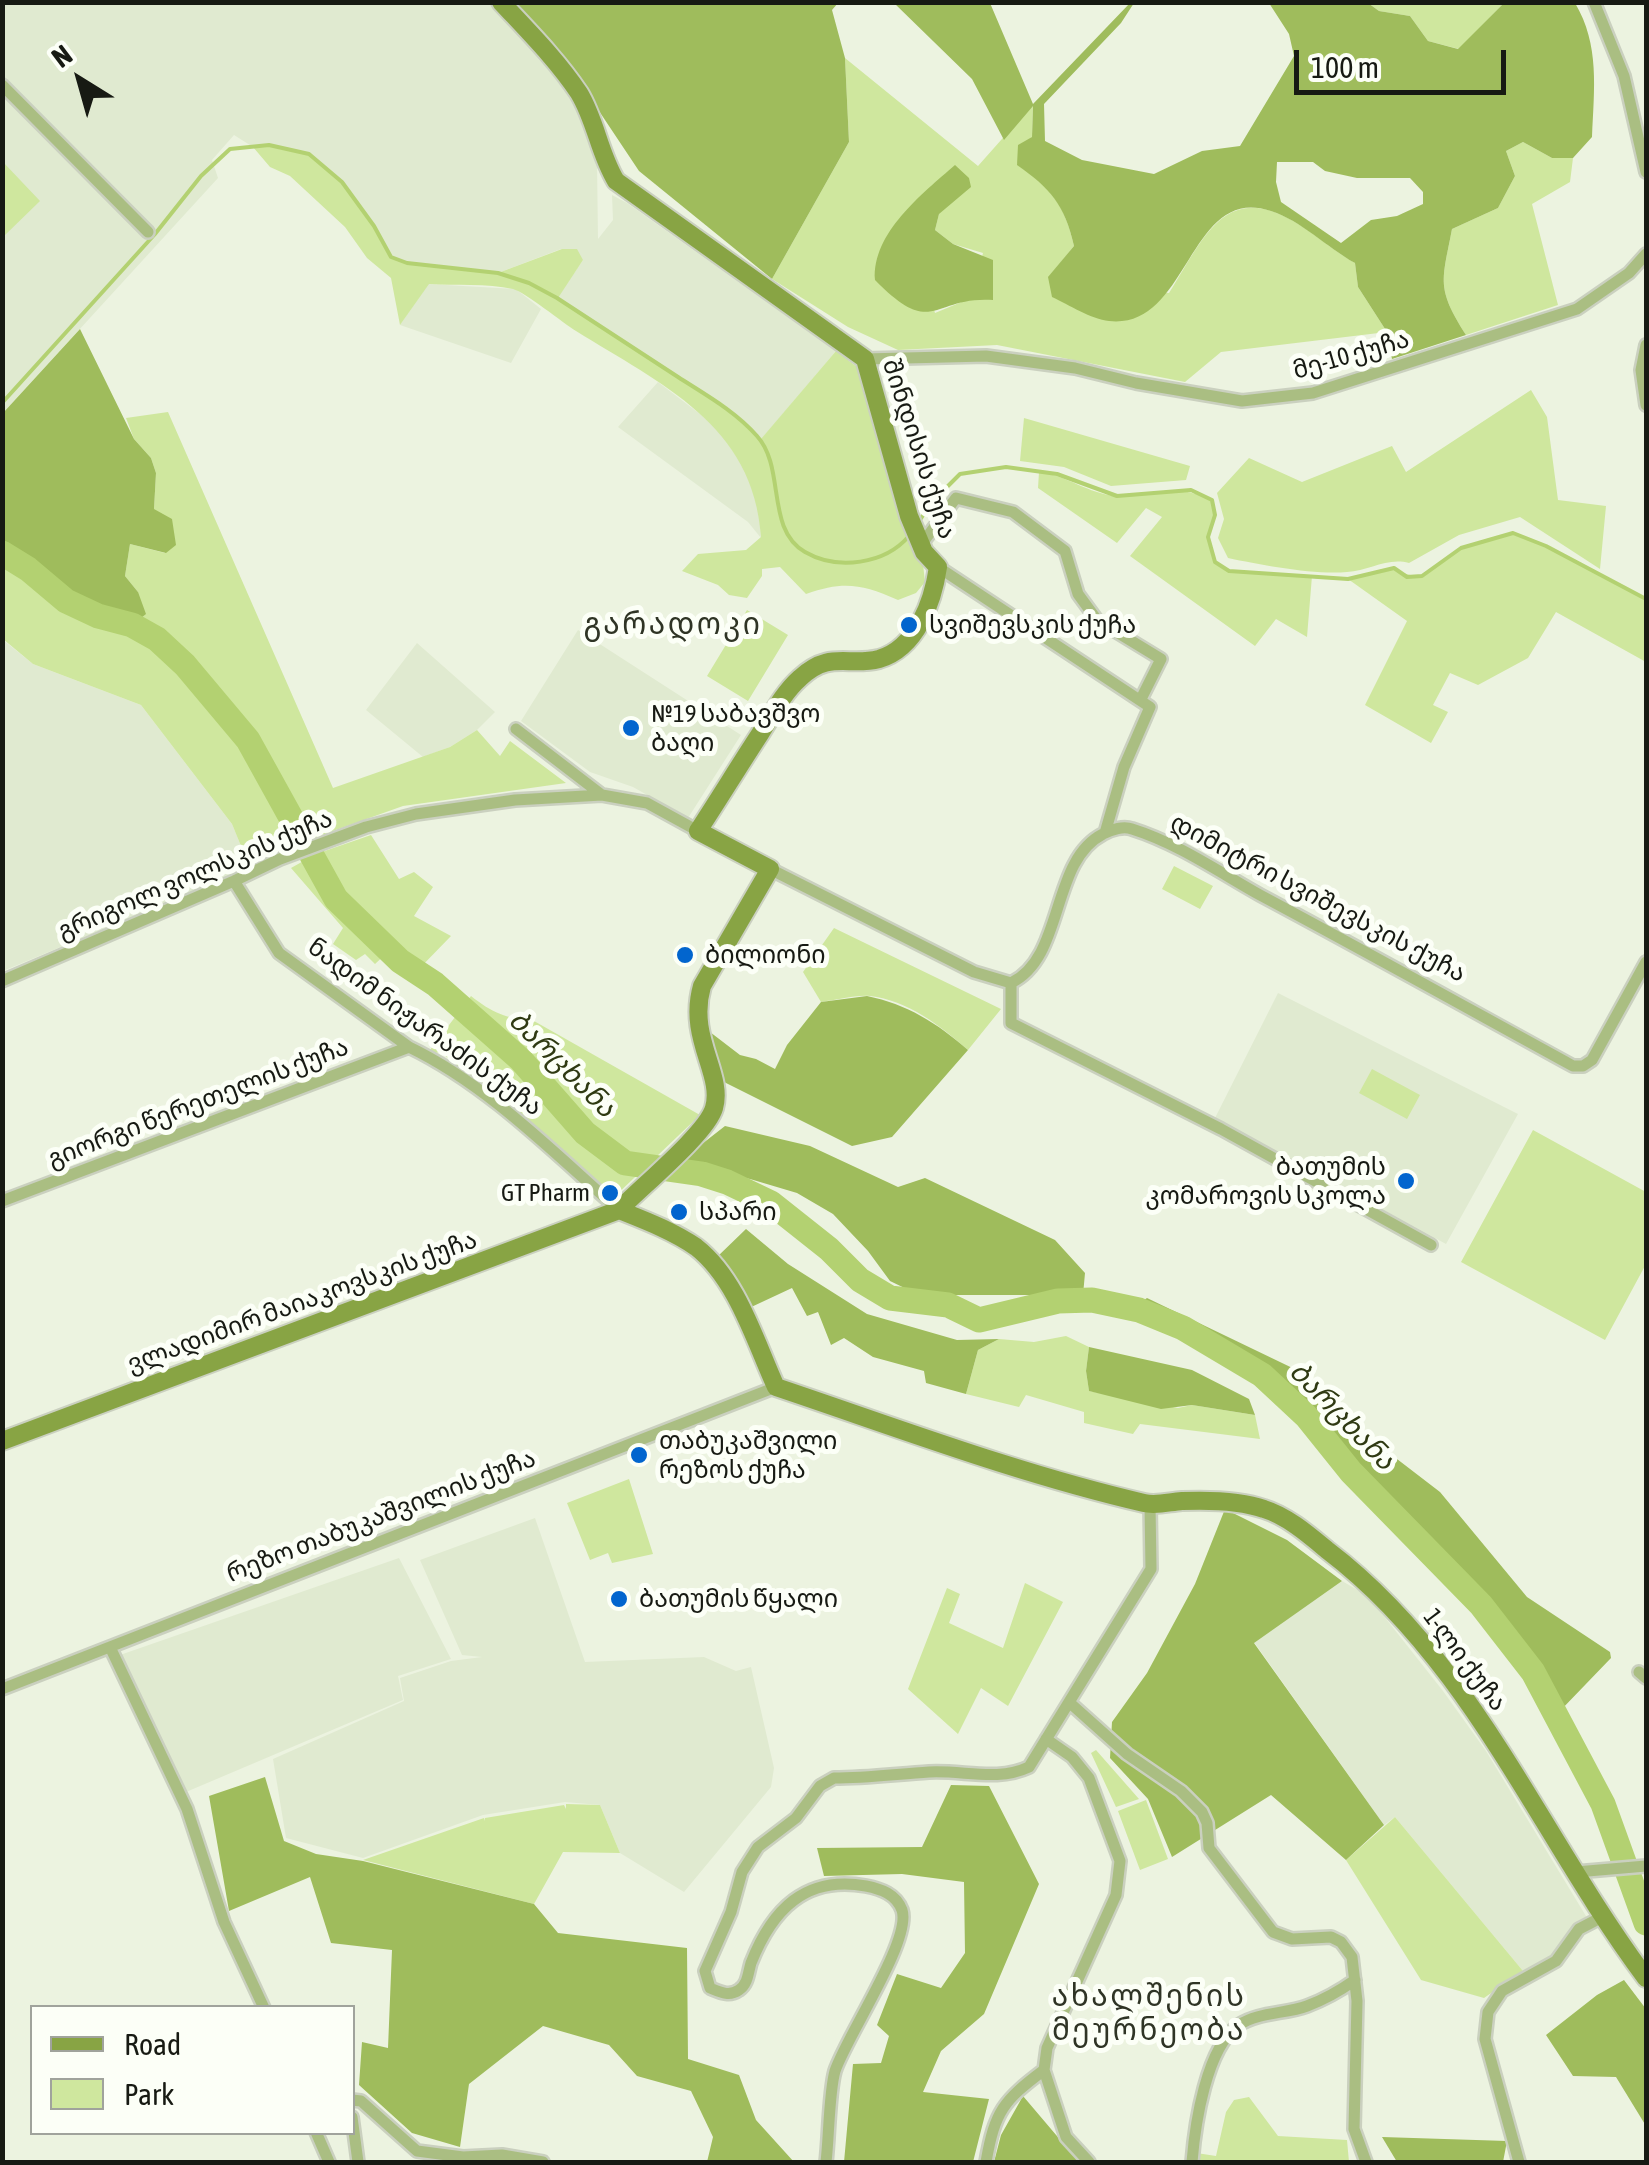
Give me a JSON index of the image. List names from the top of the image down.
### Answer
{
  "streets": {
    "main road": [
      "შინდისის ქუჩა",
      "ნადიმ ნიჟარაძის ქუჩა",
      "ვლადიმირ მაიაკოვსკის ქუჩა",
      "1-ლი ქუჩა"
    ],
    "street": [
      "მე-10 ქუჩა",
      "გრიგოლ ვოლსკის ქუჩა",
      "დიმიტრი სვიშევსკის ქუჩა",
      "გიორგი წერეთელის ქუჩა",
      "რეზო თაბუკაშვილის ქუჩა"
    ]
  },
  "crossings": [
    ["მე-10 ქუჩა", "შინდისის ქუჩა"],
    ["შინდისის ქუჩა", "გრიგოლ ვოლსკის ქუჩა"],
    ["გრიგოლ ვოლსკის ქუჩა", "ნადიმ ნიჟარაძის ქუჩა"],
    ["ნადიმ ნიჟარაძის ქუჩა", "გიორგი წერეთელის ქუჩა"],
    ["ნადიმ ნიჟარაძის ქუჩა", "ვლადიმირ მაიაკოვსკის ქუჩა"],
    ["ნადიმ ნიჟარაძის ქუჩა", "რეზო თაბუკაშვილის ქუჩა"]
  ],
  "districts": ["გარადოკი", "ახალშენის მეურნეობა"],
  "water": ["ბარცხანა"],
  "places": [
    "სვიშევსკის ქუჩა",
    "№19 საბავშვო ბაღი",
    "ბილიონი",
    "ბათუმის კომაროვის სკოლა",
    "GT Pharm",
    "სპარი",
    "თაბუკაშვილი რეზოს ქუჩა",
    "ბათუმის წყალი"
  ],
  "legend": ["Road", "Park"],
  "scale_bar": "100 m",
  "north": "top left"
}
